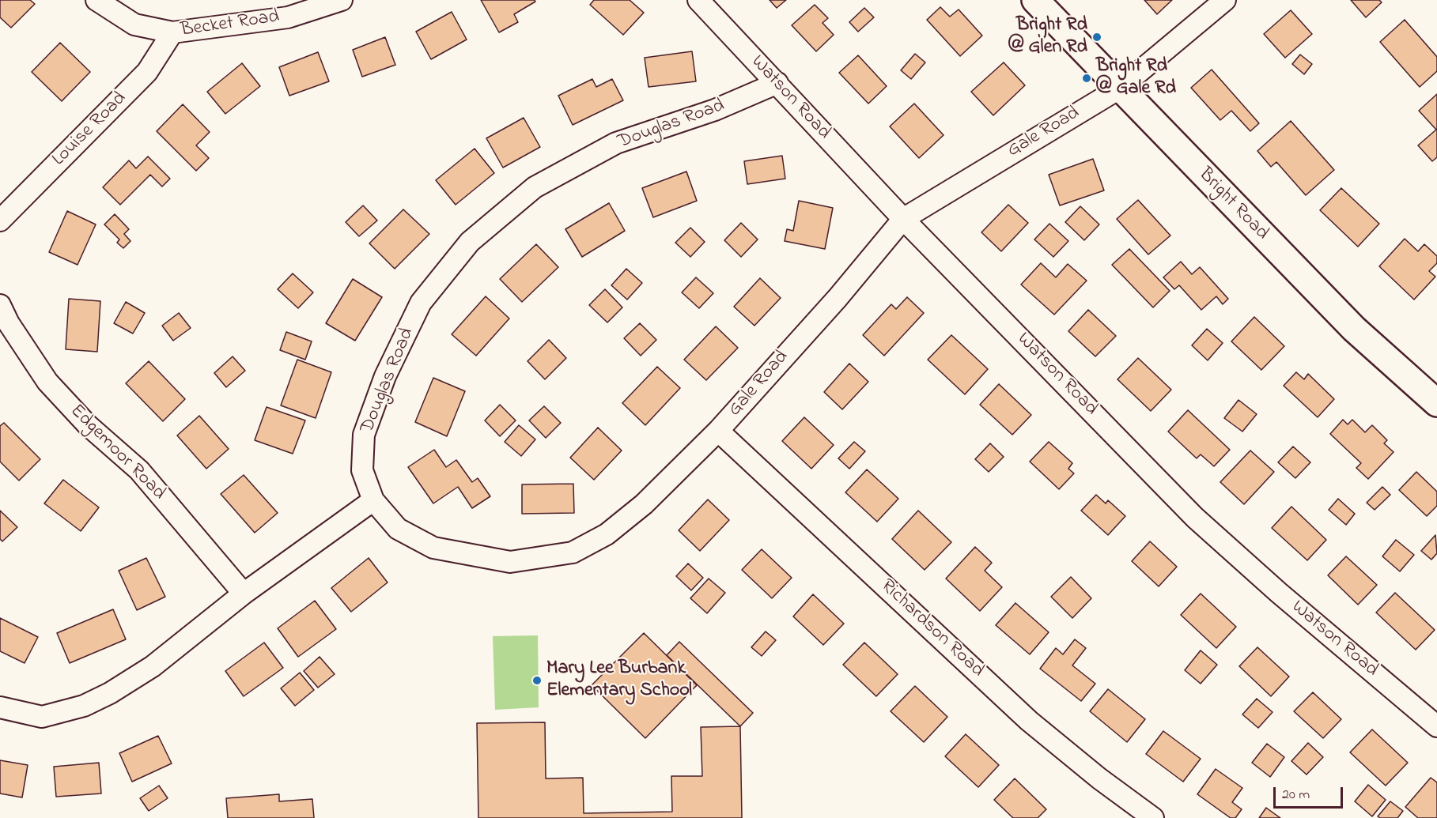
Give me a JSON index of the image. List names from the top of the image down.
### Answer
{
  "streets": {
    "street": [
      "Becket Road",
      "Watson Road",
      "Douglas Road",
      "Louise Road",
      "Gale Road",
      "Bright Road",
      "Edgemoor Road",
      "Richardson Road"
    ]
  },
  "crossings": [
    ["Becket Road", "Louise Road"],
    ["Watson Road", "Douglas Road"],
    ["Watson Road", "Gale Road"],
    ["Douglas Road", "Gale Road"],
    ["Gale Road", "Bright Road"],
    ["Gale Road", "Richardson Road"]
  ],
  "places": ["Bright Rd @ Glen Rd", "Bright Rd @ Gale Rd", "Mary Lee Burbank Elementary School"],
  "scale_bar": "20 m"
}
